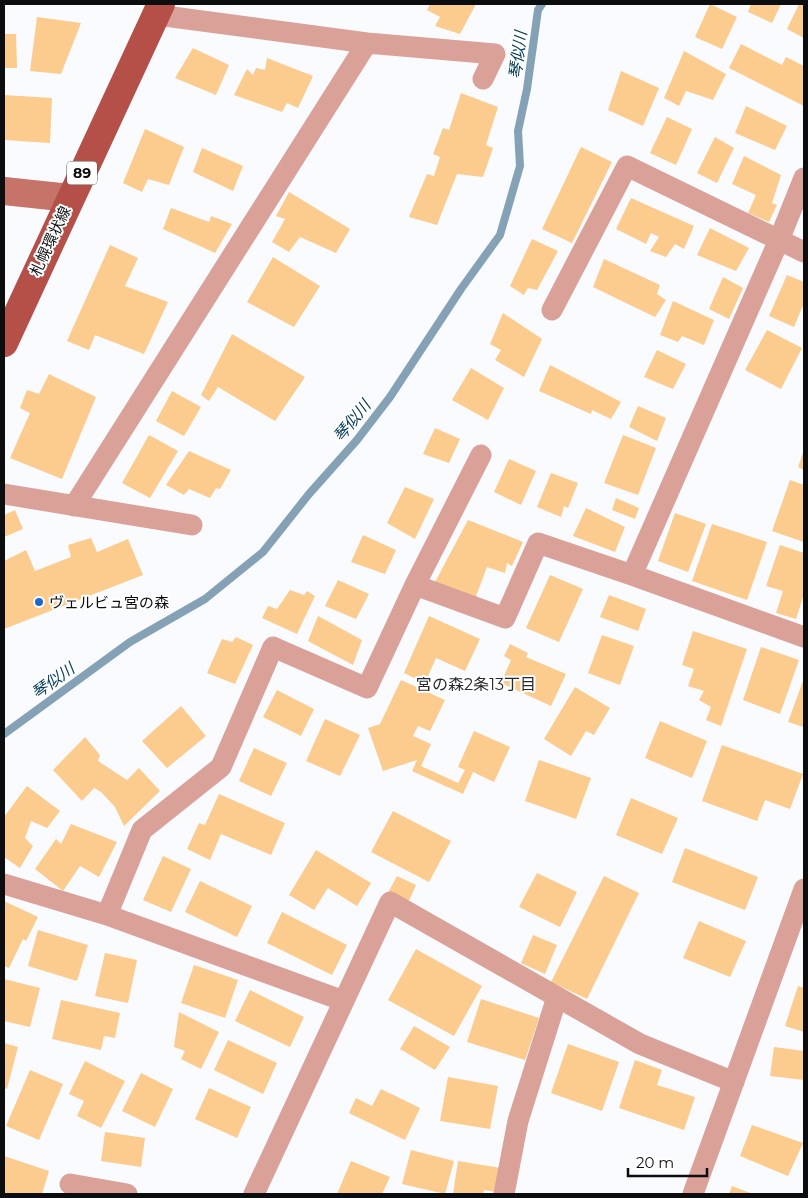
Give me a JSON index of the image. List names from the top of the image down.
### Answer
{
  "streets": {
    "main road": ["89", "札幌環状線"]
  },
  "districts": ["宮の森2条13丁目"],
  "water": ["琴似川"],
  "places": ["ヴェルビュ宮の森"],
  "scale_bar": "20 m"
}
